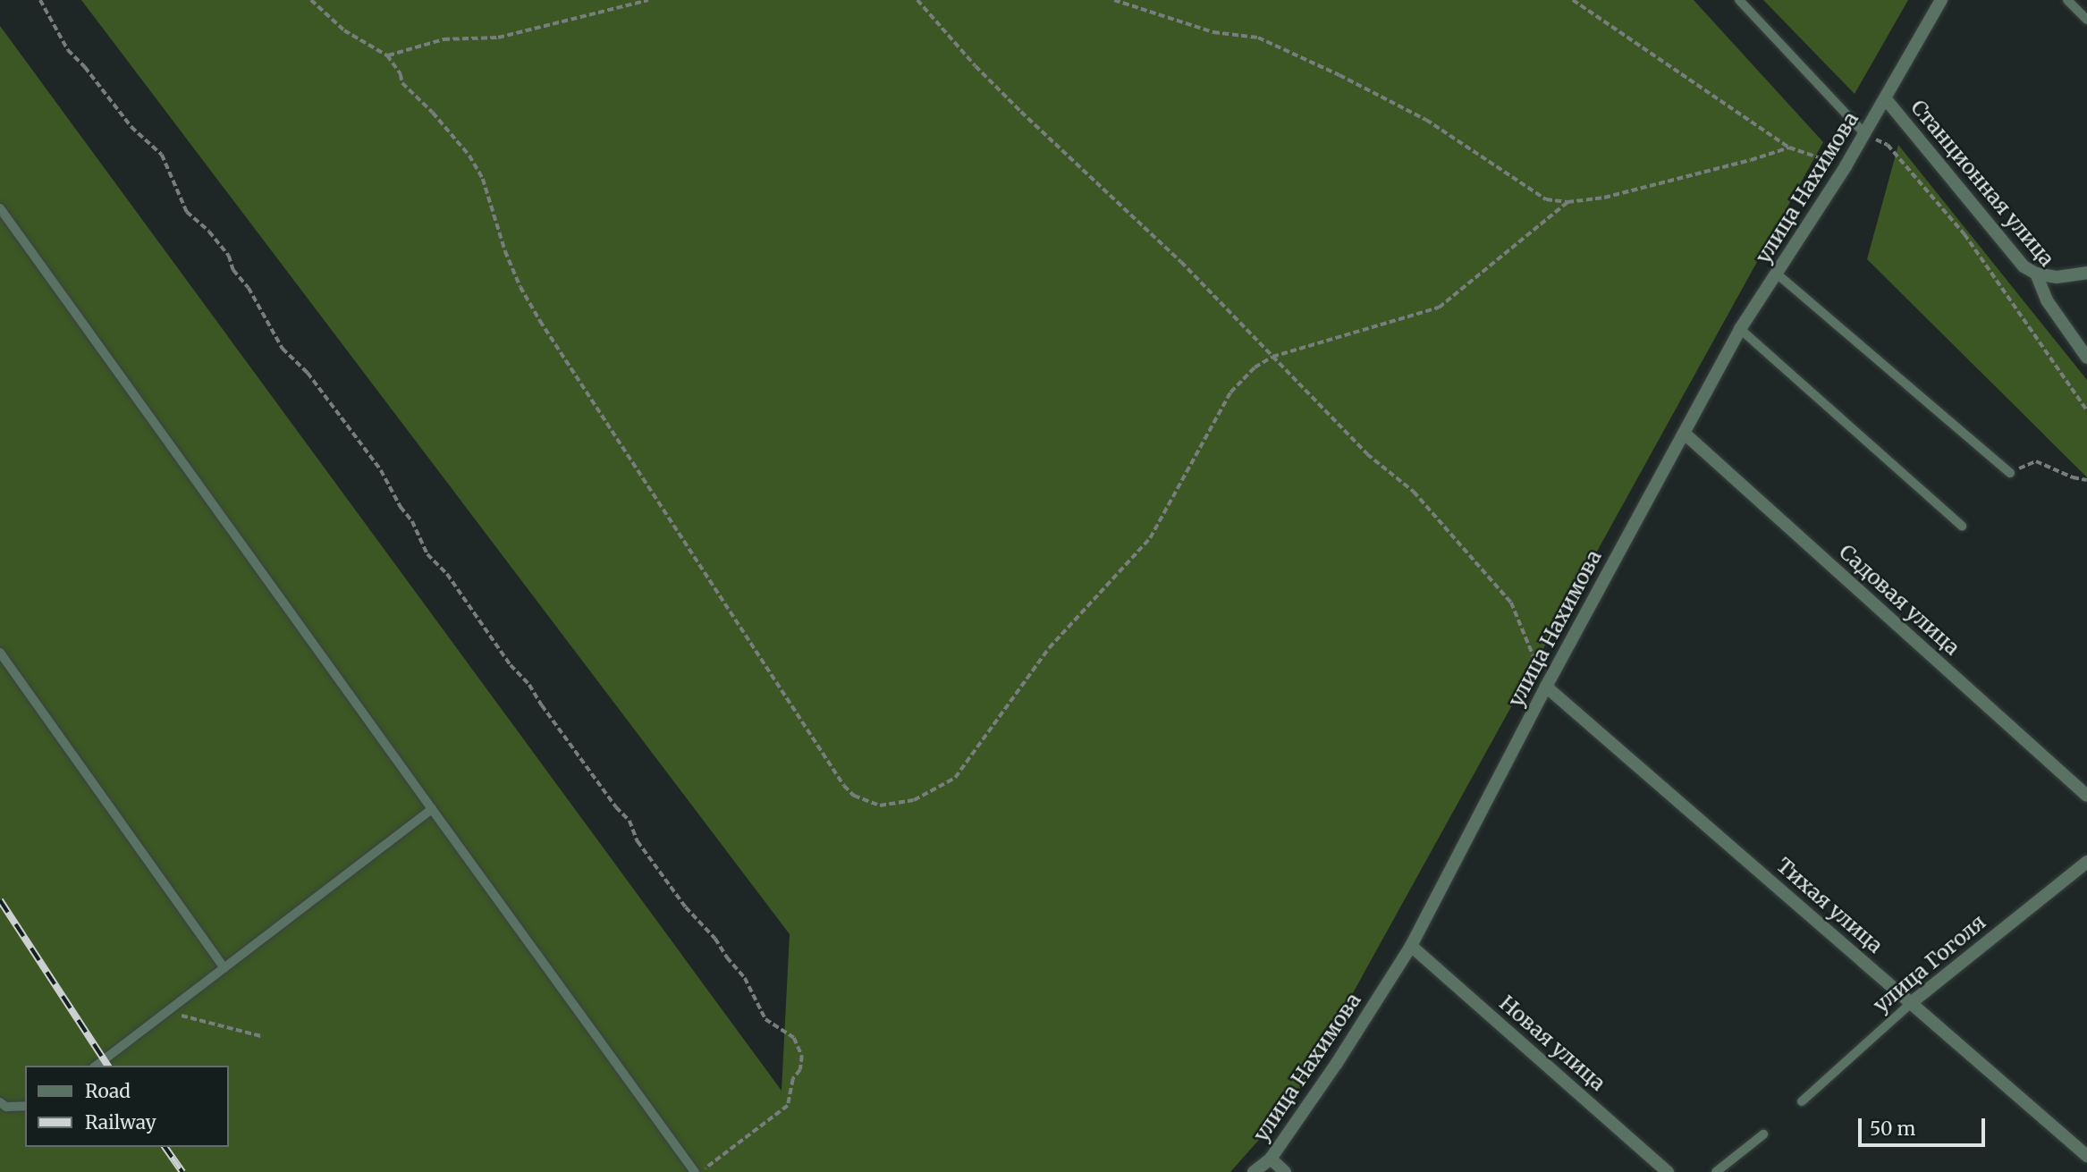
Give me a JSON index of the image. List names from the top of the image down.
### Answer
{
  "streets": {
    "street": [
      "Станционная улица",
      "улица Нахимова",
      "Садовая улица",
      "Тихая улица",
      "улица Гоголя",
      "Новая улица"
    ]
  },
  "crossings": [
    ["Станционная улица", "улица Нахимова"],
    ["улица Нахимова", "Садовая улица"],
    ["улица Нахимова", "Тихая улица"],
    ["улица Нахимова", "Новая улица"],
    ["Тихая улица", "улица Гоголя"]
  ],
  "legend": ["Road", "Railway"],
  "scale_bar": "50 m"
}
